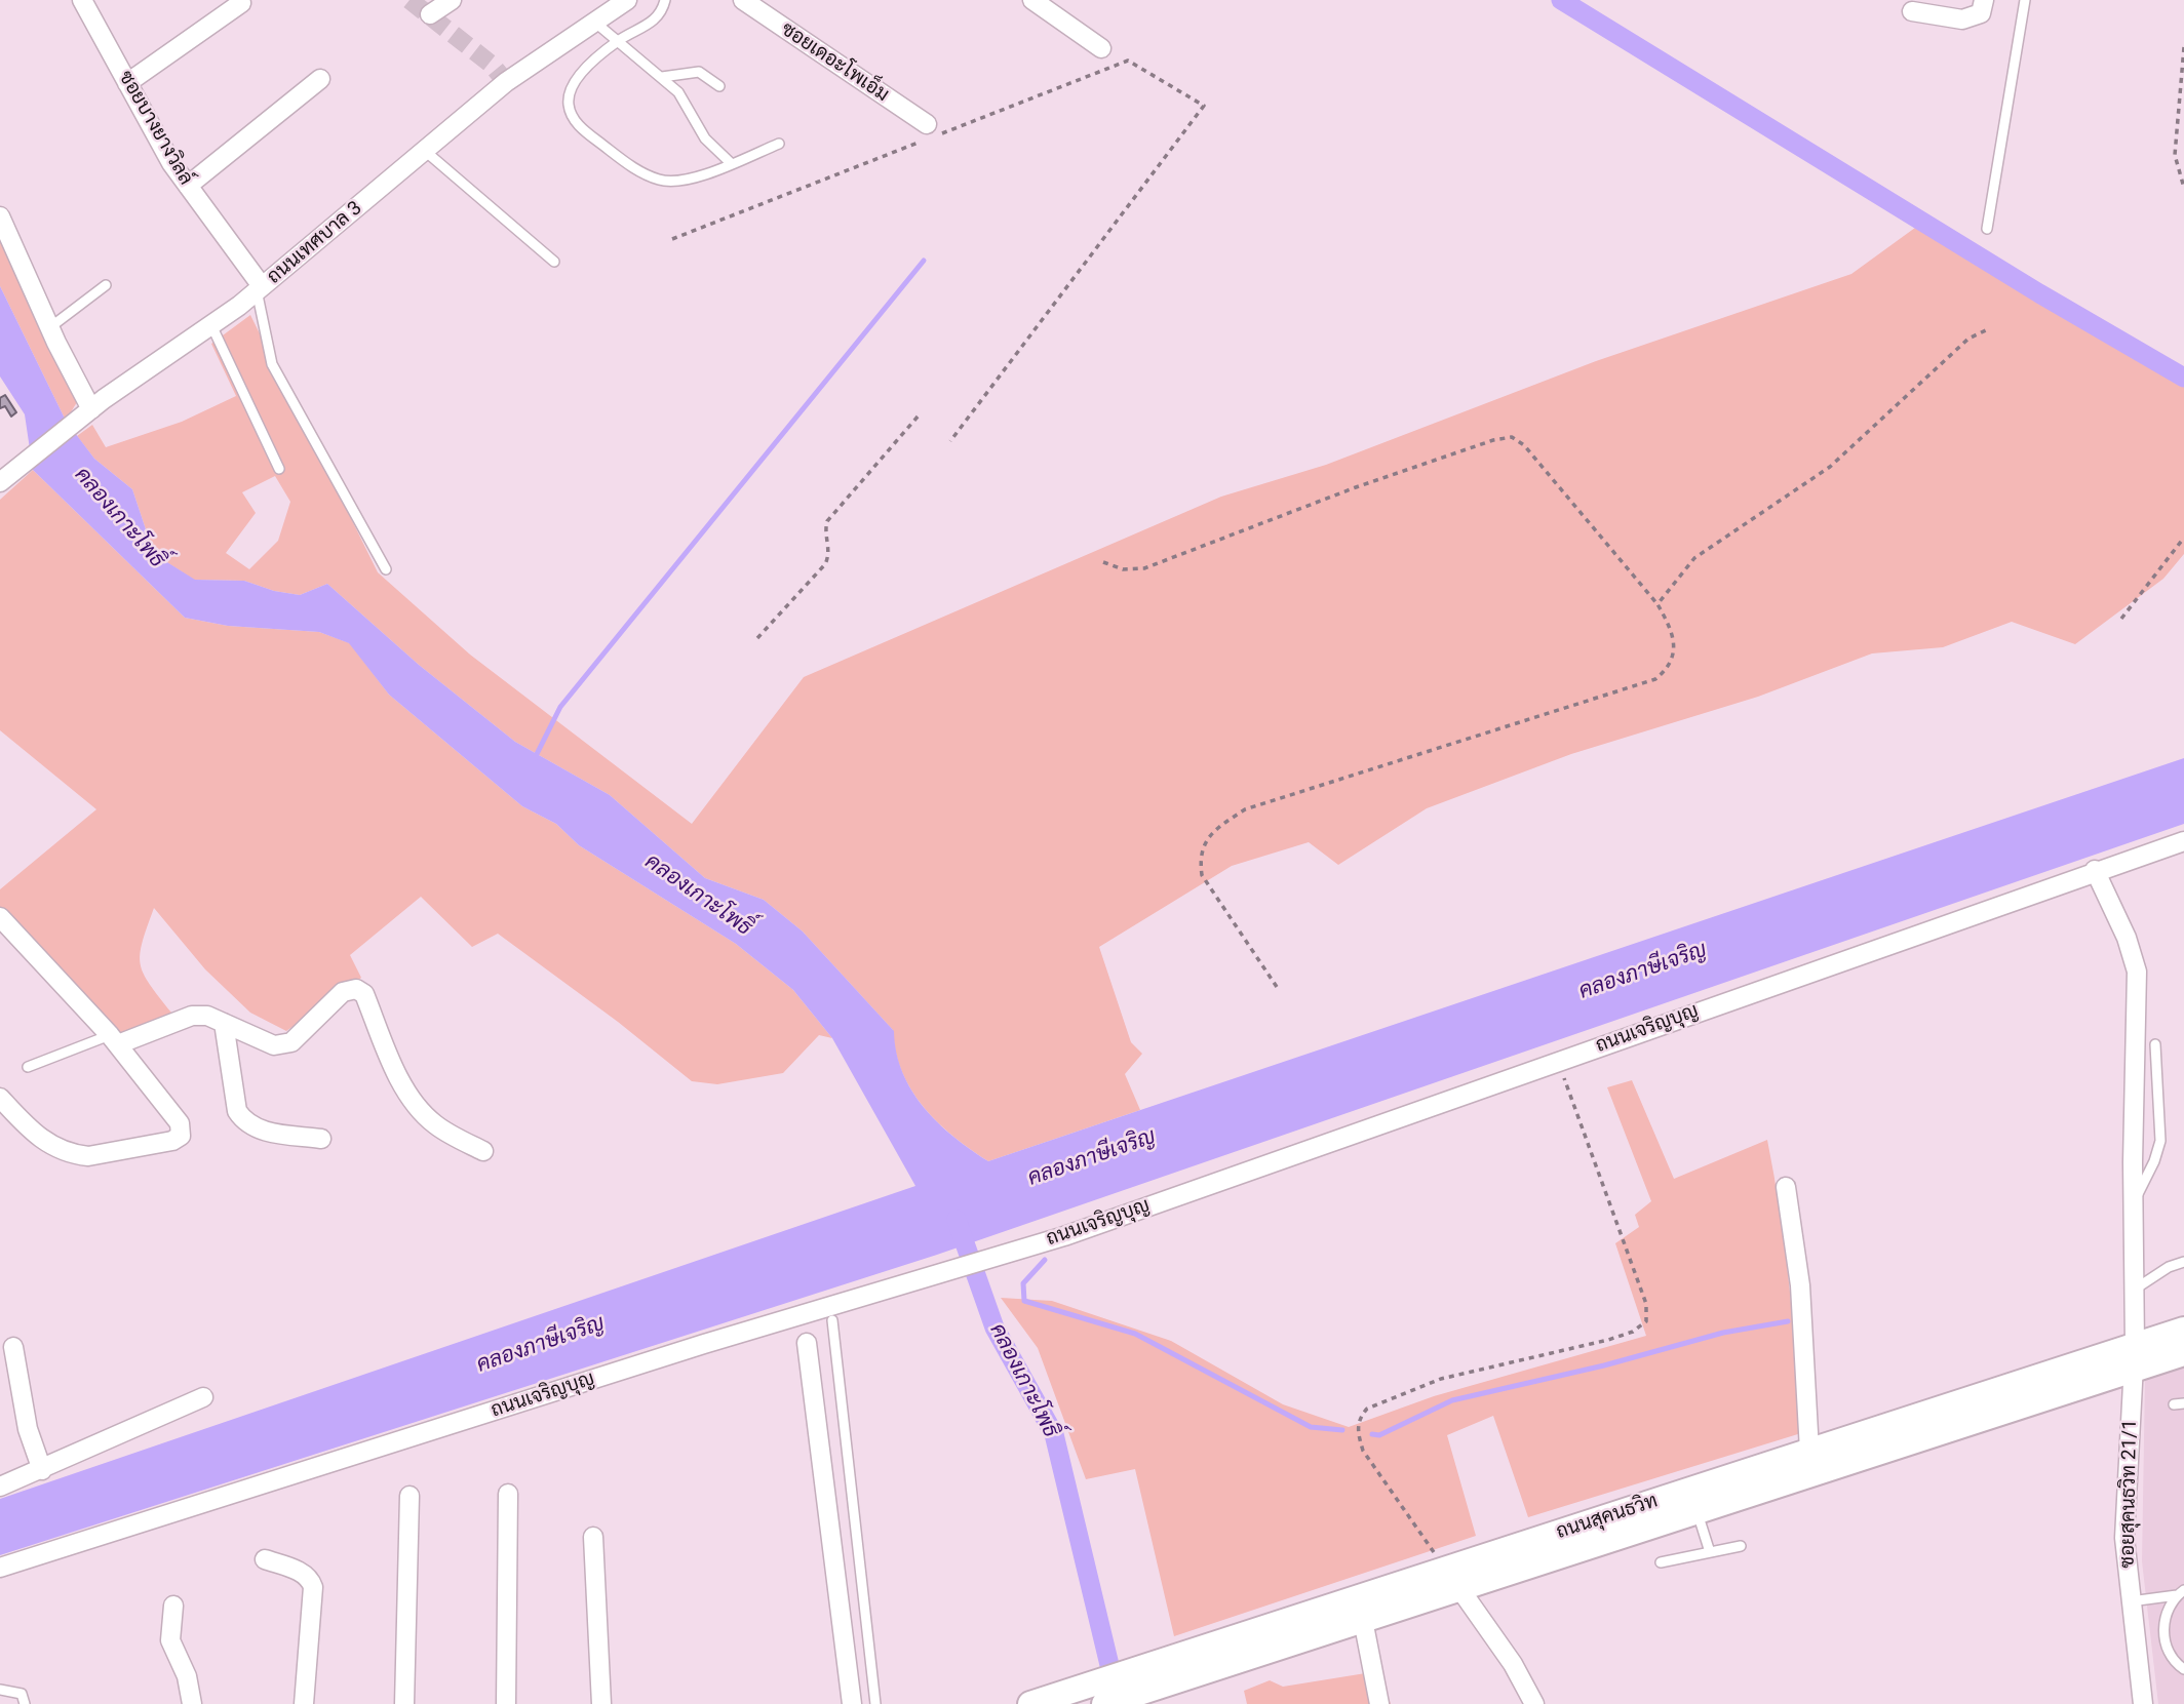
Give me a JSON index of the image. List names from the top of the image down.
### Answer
{
  "streets": {
    "main road": ["ถนนสุคนธวิท"],
    "street": [
      "ซอยเดอะโพเอ็ม",
      "ซอยบางยางวิลล์",
      "ถนนเทศบาล 3",
      "ถนนเจริญบุญ",
      "ซอยสุคนธวิท 21/1"
    ]
  },
  "crossings": [
    ["ซอยบางยางวิลล์", "ถนนเทศบาล 3"],
    ["ถนนเจริญบุญ", "ซอยสุคนธวิท 21/1"],
    ["ซอยสุคนธวิท 21/1", "ถนนสุคนธวิท"]
  ],
  "water": ["คลองเกาะโพธิ์", "คลองภาษีเจริญ"]
}
